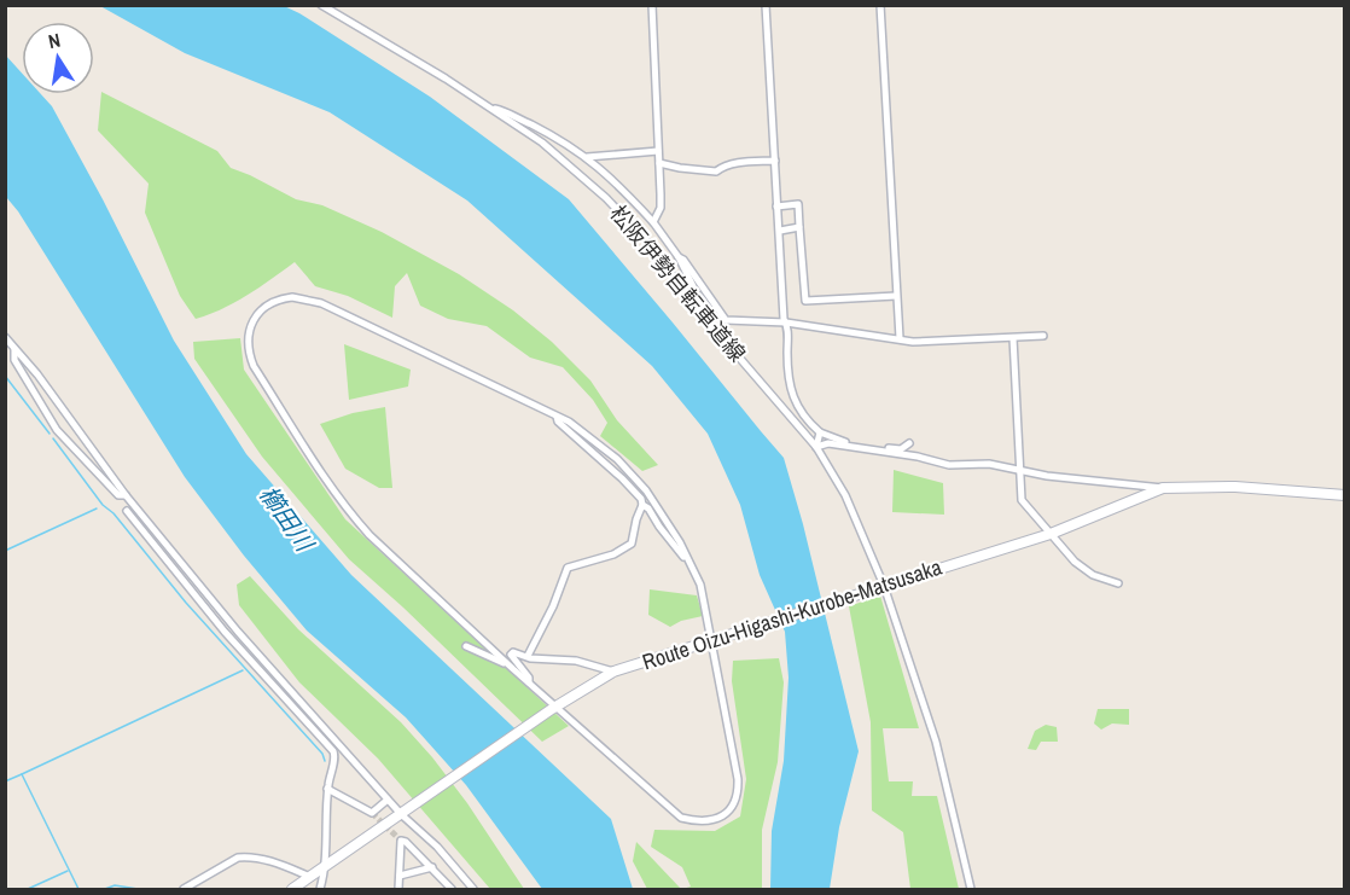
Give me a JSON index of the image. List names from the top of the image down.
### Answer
{
  "streets": {
    "main road": ["Route Oizu-Higashi-Kurobe-Matsusaka"],
    "street": ["松阪伊勢自転車道線"]
  },
  "crossings": [
    ["松阪伊勢自転車道線", "Route Oizu-Higashi-Kurobe-Matsusaka"]
  ],
  "water": ["櫛田川"],
  "north": "top"
}
